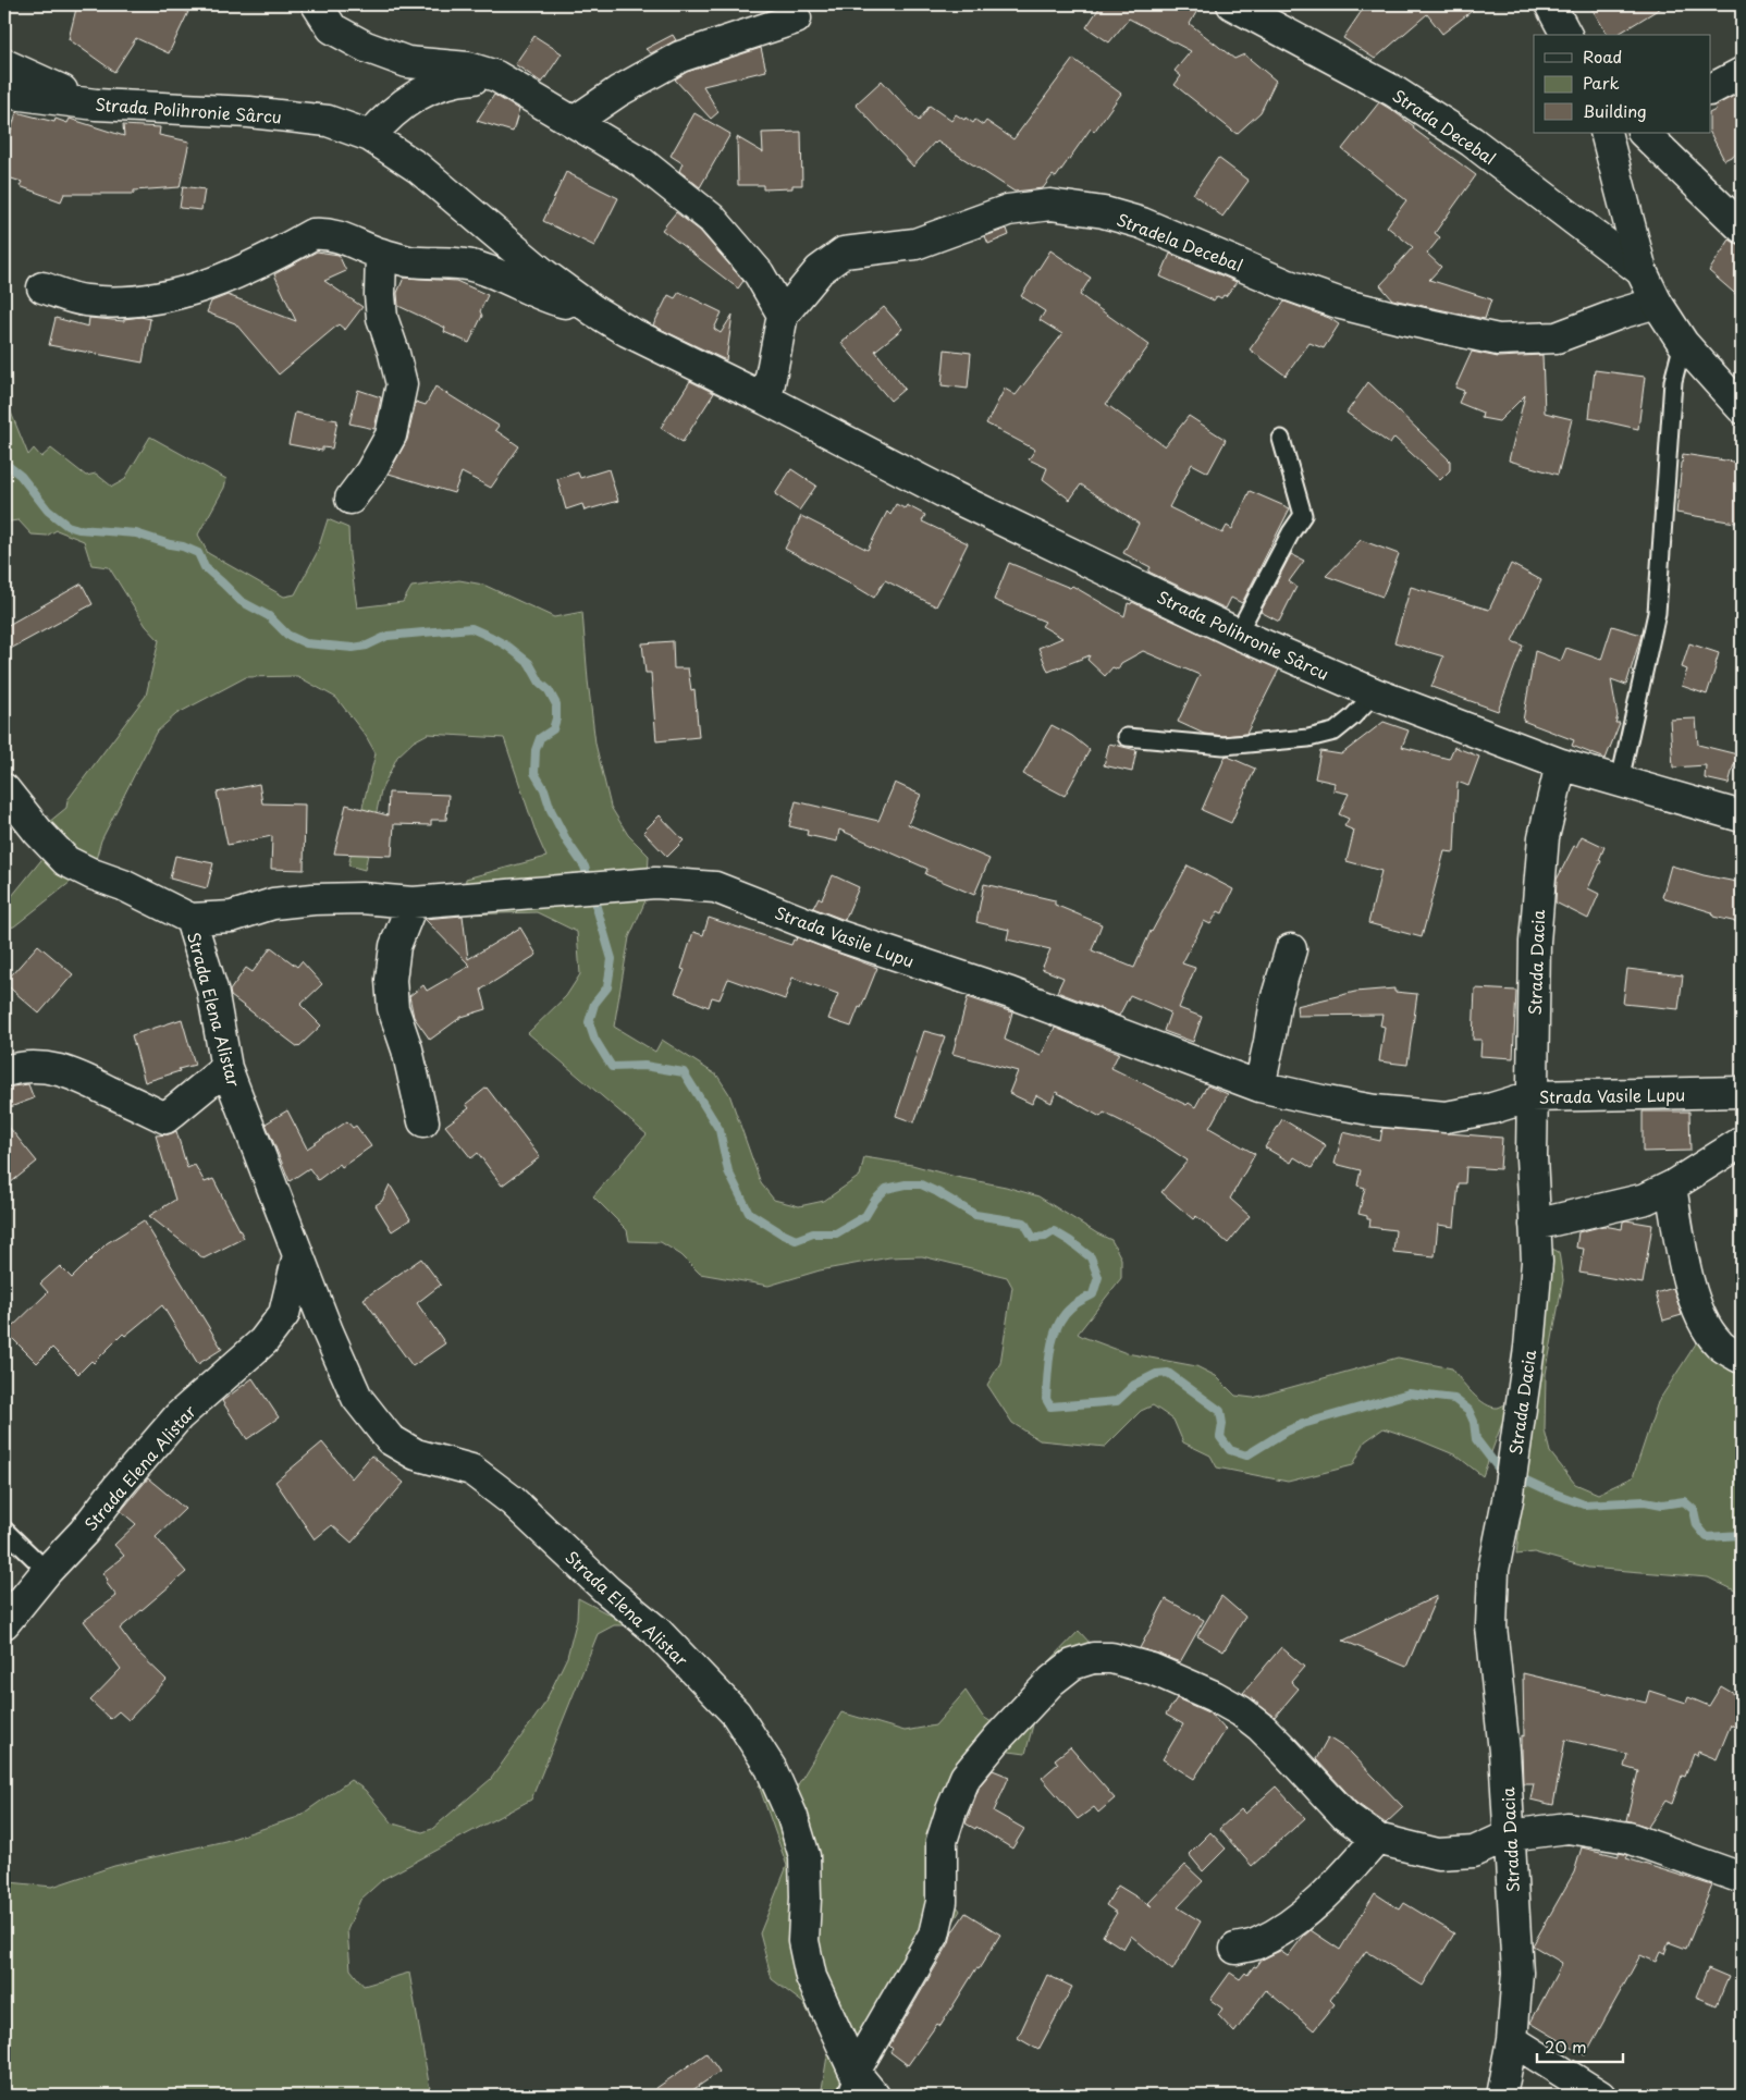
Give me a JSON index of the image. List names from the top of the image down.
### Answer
{
  "streets": {
    "street": [
      "Strada Polihronie Sârcu",
      "Strada Decebal",
      "Stradela Decebal",
      "Strada Vasile Lupu",
      "Strada Dacia",
      "Strada Elena Alistar"
    ]
  },
  "crossings": [
    ["Strada Polihronie Sârcu", "Strada Dacia"],
    ["Strada Vasile Lupu", "Strada Dacia"],
    ["Strada Vasile Lupu", "Strada Elena Alistar"]
  ],
  "legend": ["Road", "Park", "Building"],
  "scale_bar": "20 m"
}
